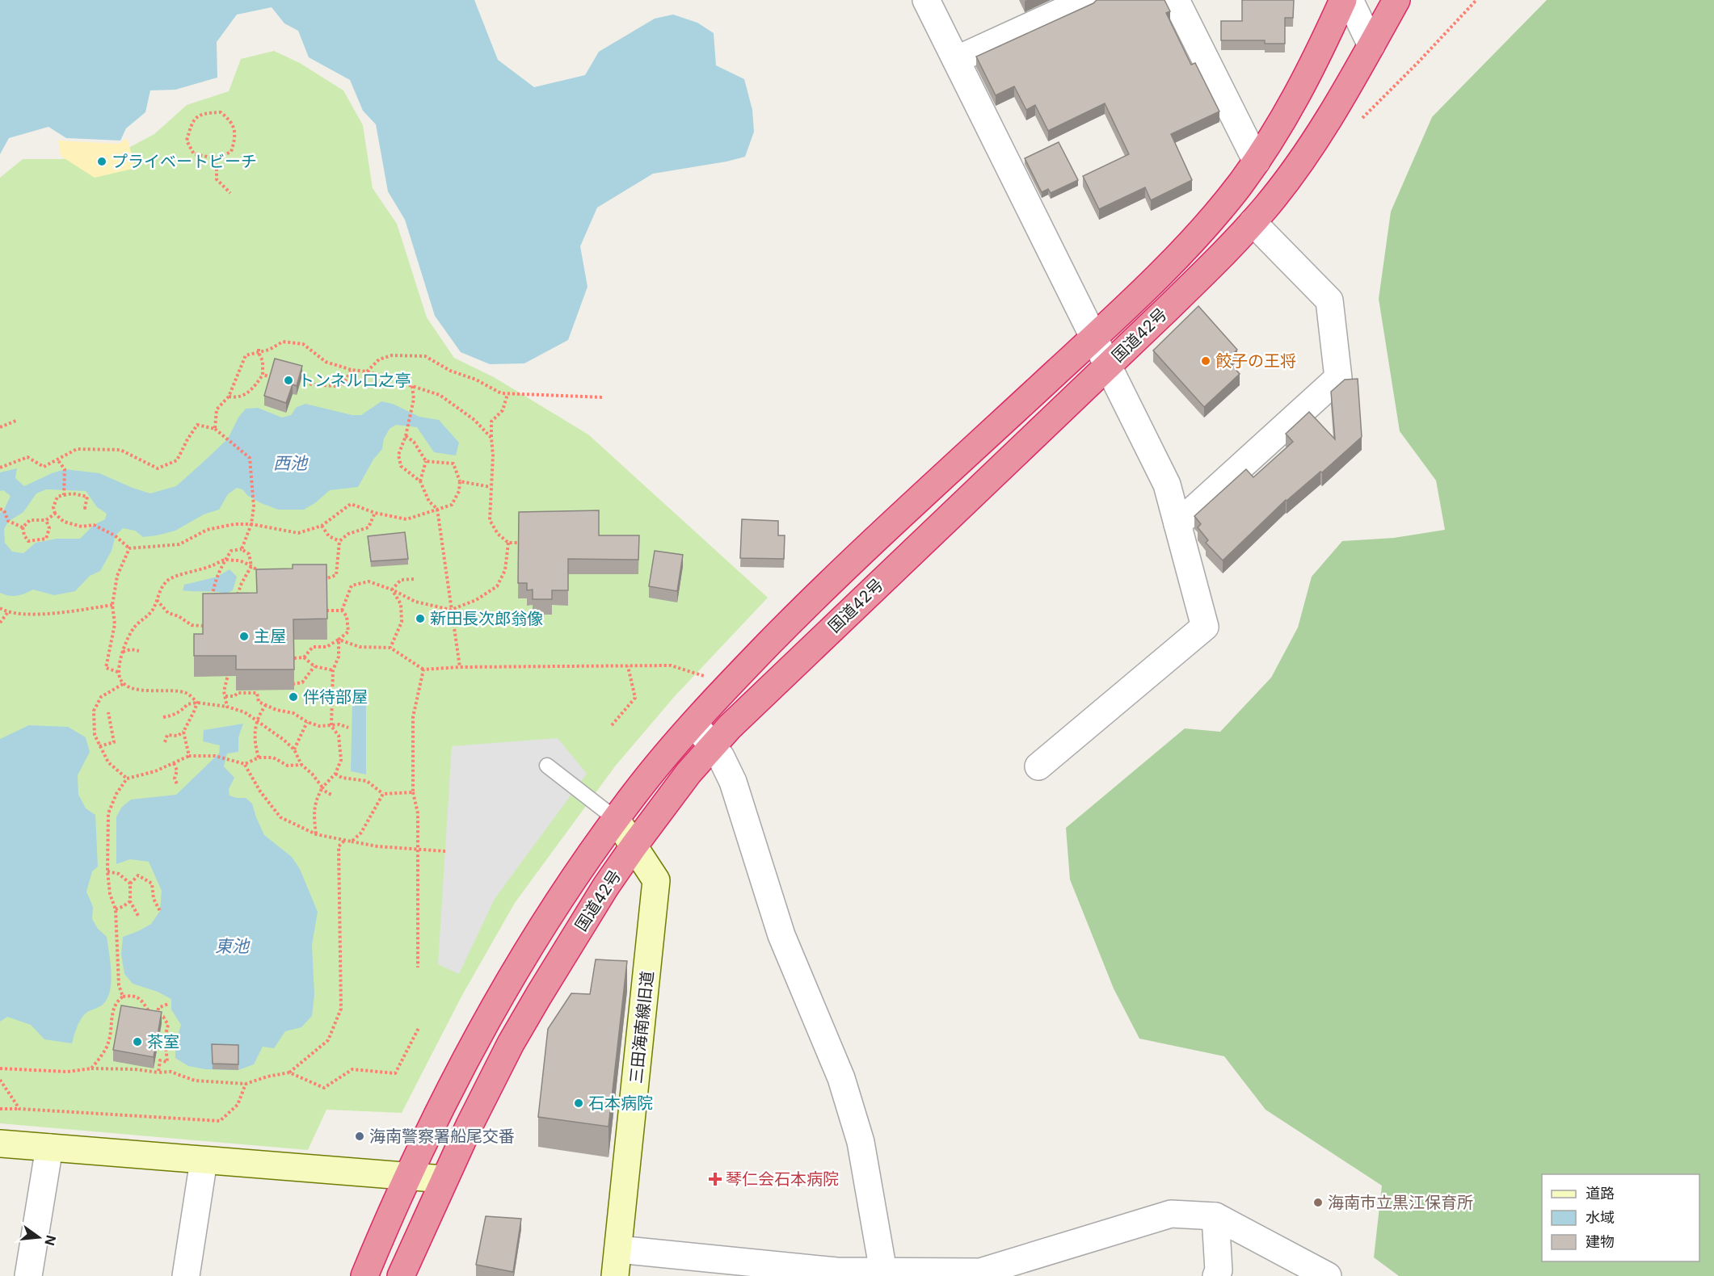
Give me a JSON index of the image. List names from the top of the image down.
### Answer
{
  "streets": {
    "highway": ["国道42号"],
    "street": ["三田海南線旧道"]
  },
  "crossings": [
    ["国道42号", "三田海南線旧道"]
  ],
  "water": ["西池", "東池"],
  "places": {
    "other": [
      "プライベートビーチ",
      "餃子の王将",
      "トンネル口之亭",
      "新田長次郎翁像",
      "主屋",
      "伴待部屋",
      "茶室",
      "石本病院",
      "海南警察署船尾交番",
      "海南市立黒江保育所"
    ],
    "health": ["琴仁会石本病院"]
  },
  "legend": ["道路", "水域", "建物"],
  "north": "right"
}
